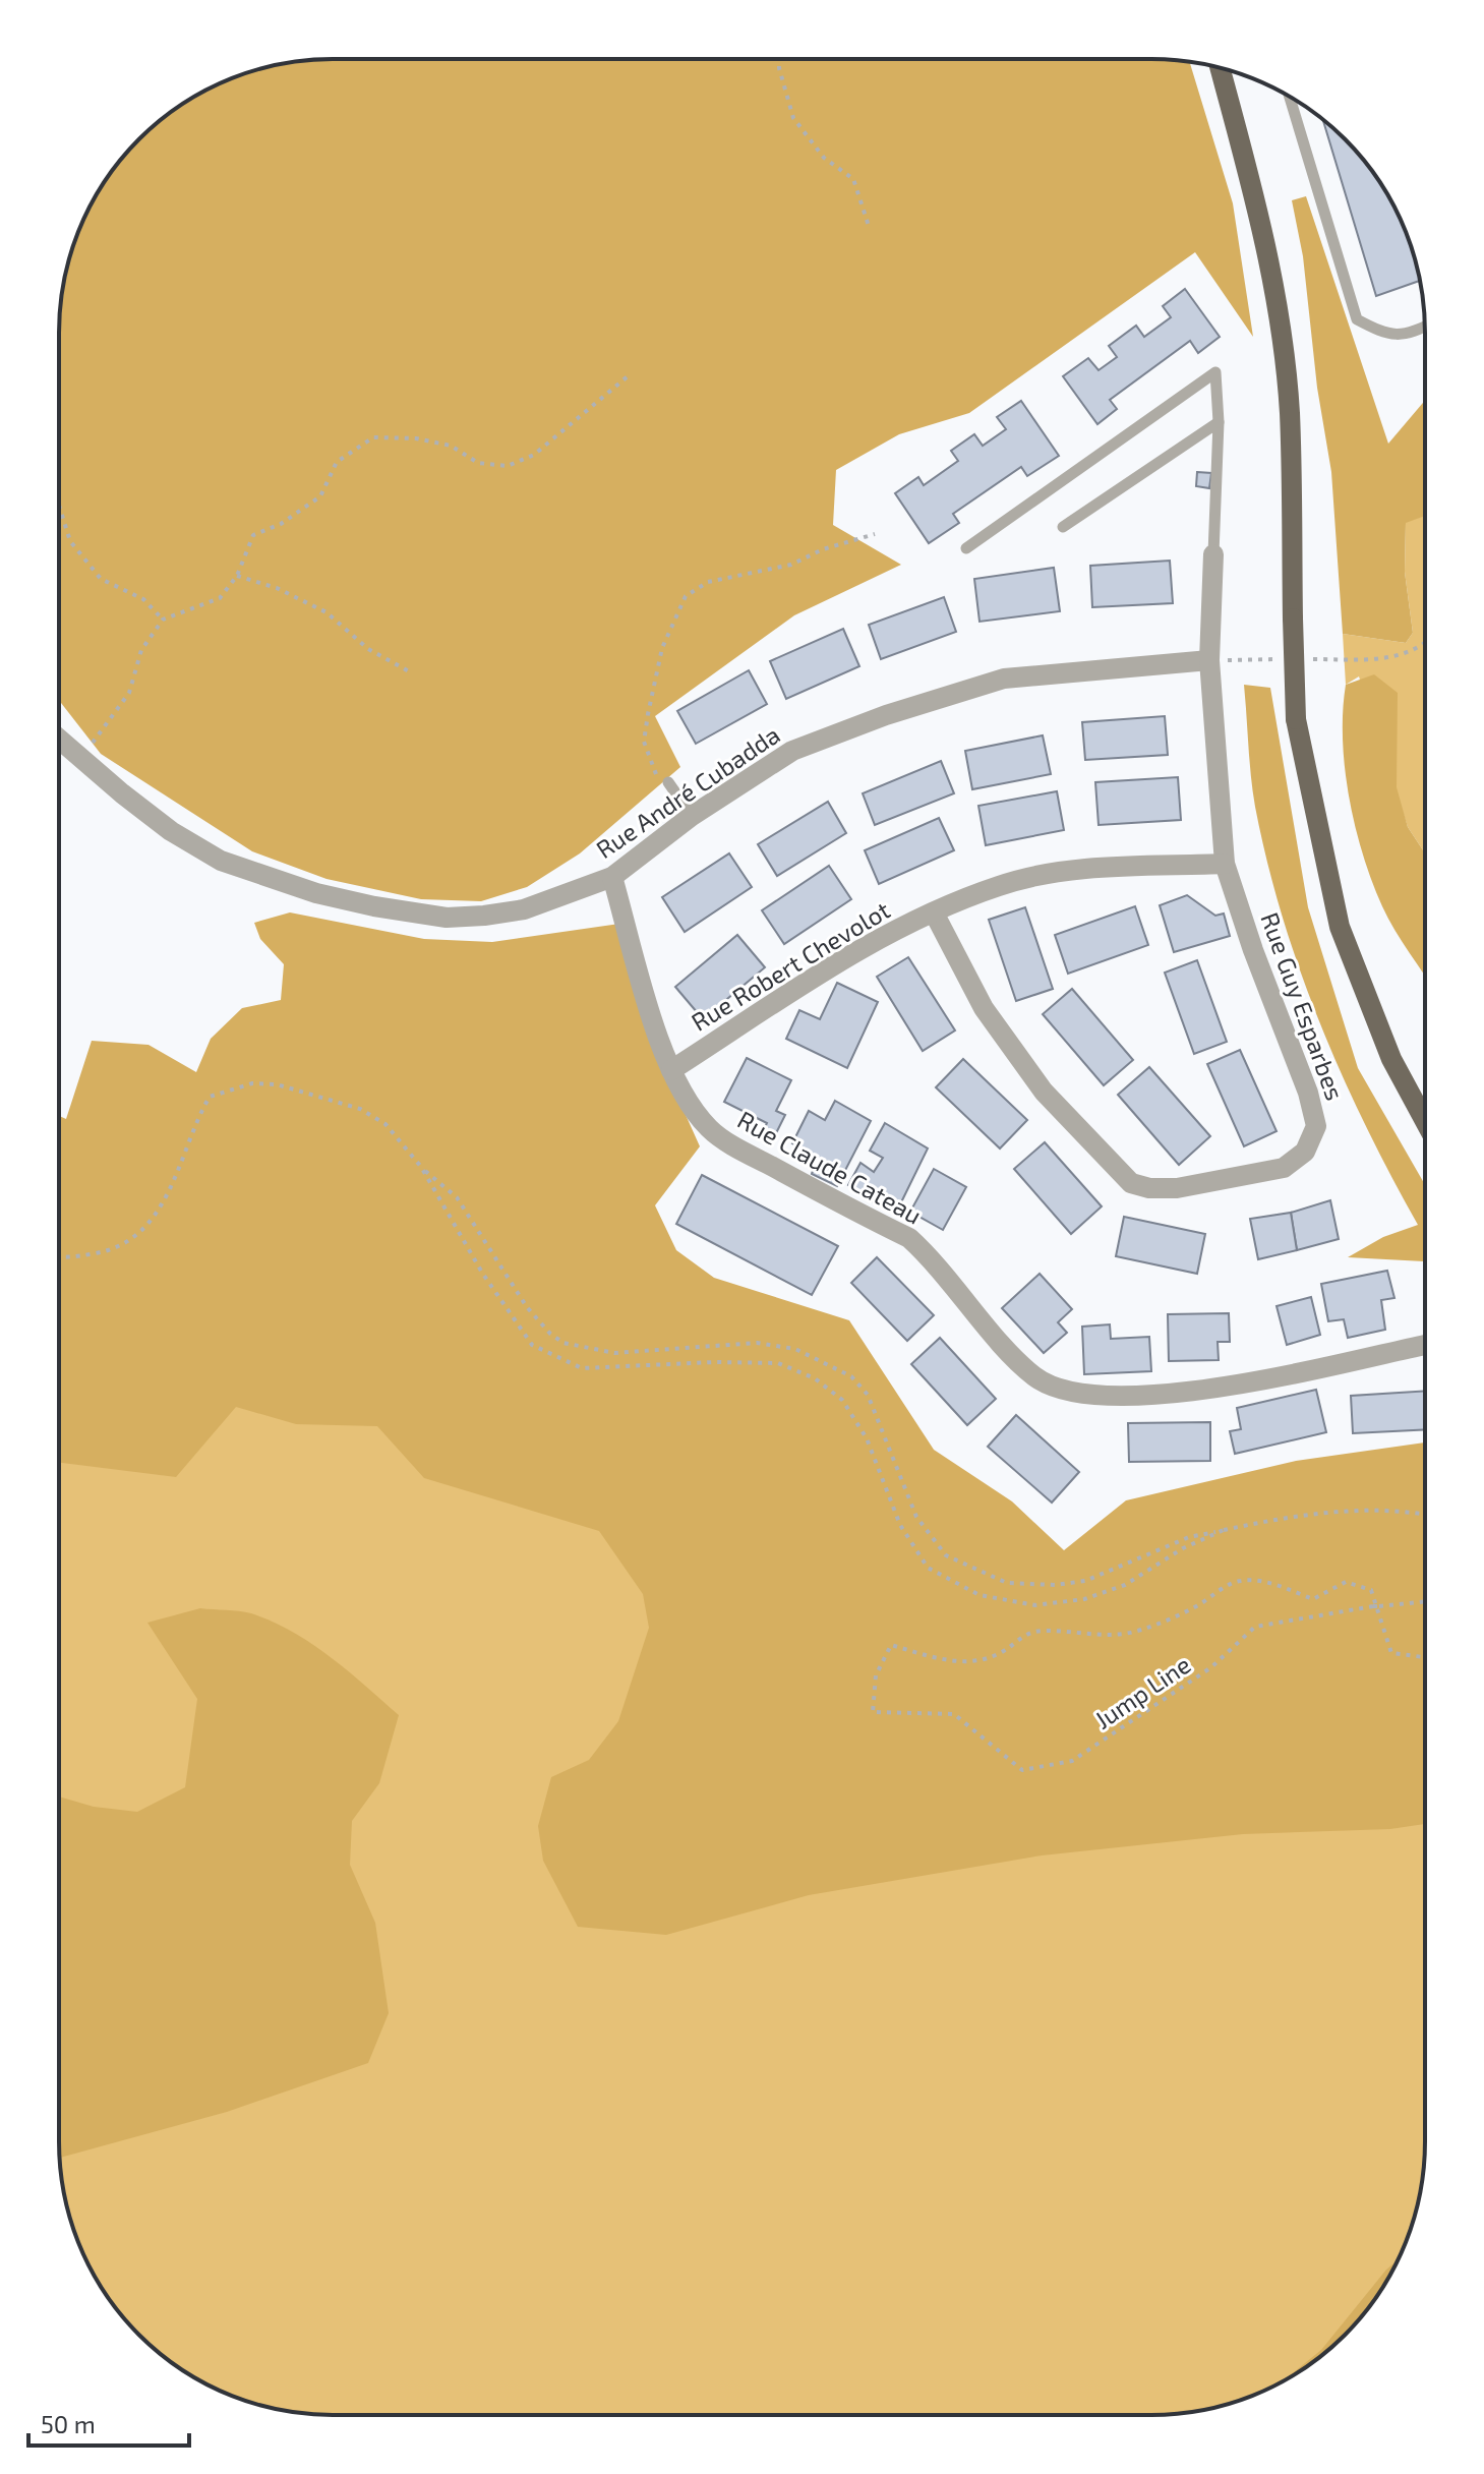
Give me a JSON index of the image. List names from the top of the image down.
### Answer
{
  "streets": {
    "street": [
      "Rue André Cubadda",
      "Rue Robert Chevolot",
      "Rue Guy Esparbes",
      "Rue Claude Cateau"
    ],
    "path": ["Jump Line"]
  },
  "crossings": [
    ["Rue André Cubadda", "Rue Guy Esparbes"],
    ["Rue André Cubadda", "Rue Claude Cateau"],
    ["Rue Robert Chevolot", "Rue Guy Esparbes"],
    ["Rue Robert Chevolot", "Rue Claude Cateau"]
  ],
  "scale_bar": "50 m"
}
